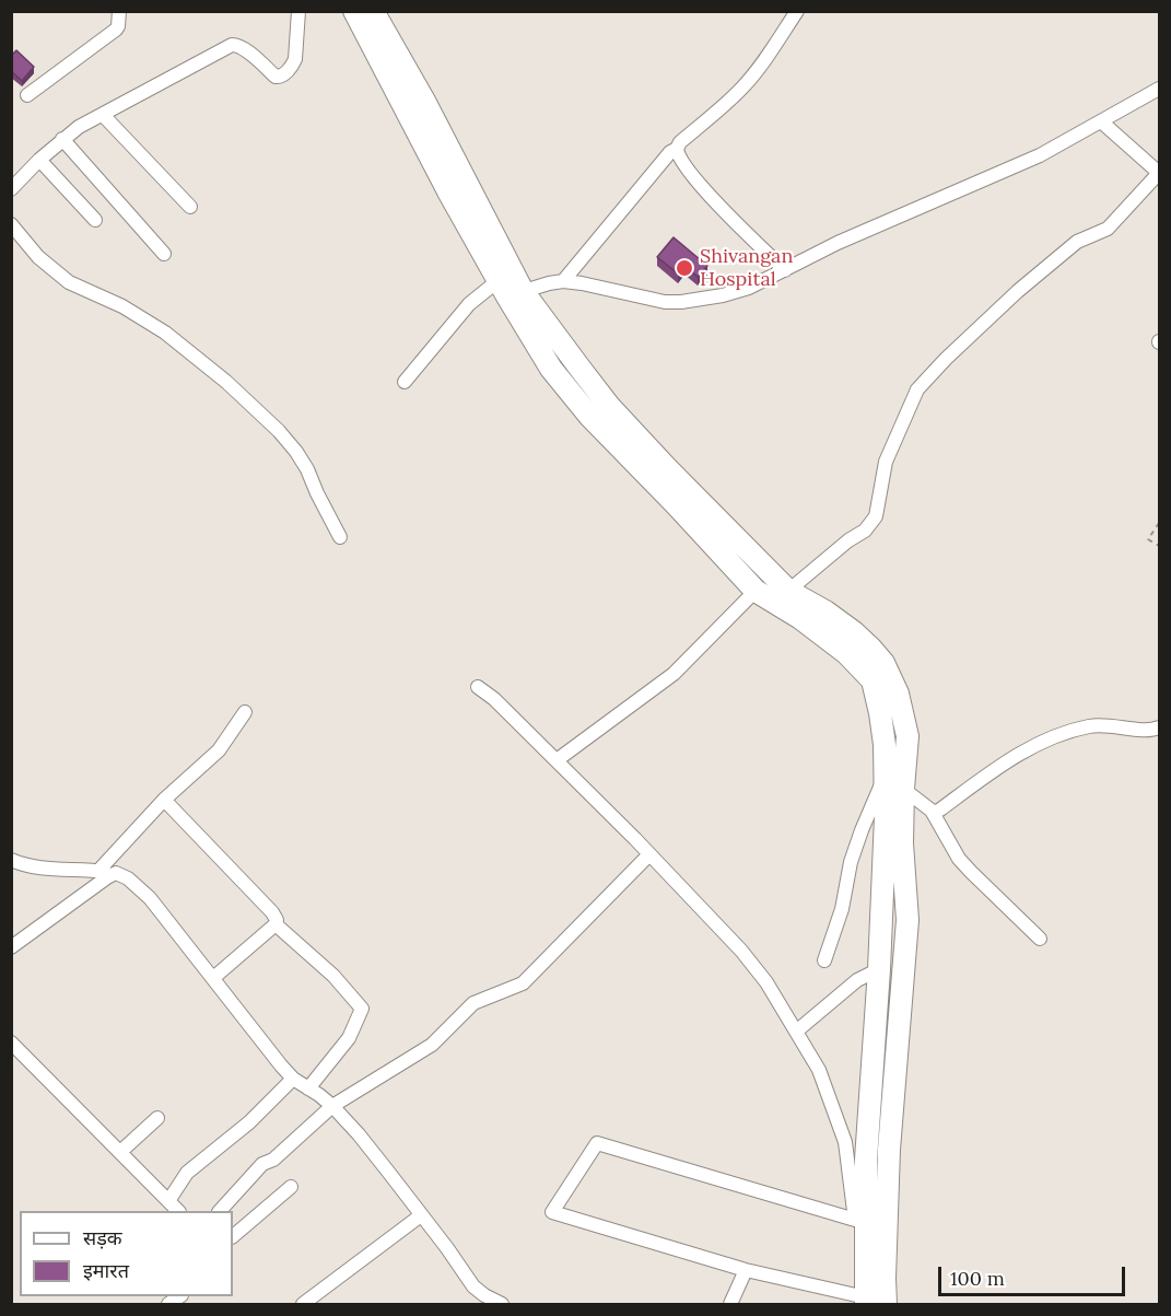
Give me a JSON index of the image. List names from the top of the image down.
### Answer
{
  "places": ["Shivangan Hospital"],
  "legend": ["सड़क", "इमारत"],
  "scale_bar": "100 m"
}
